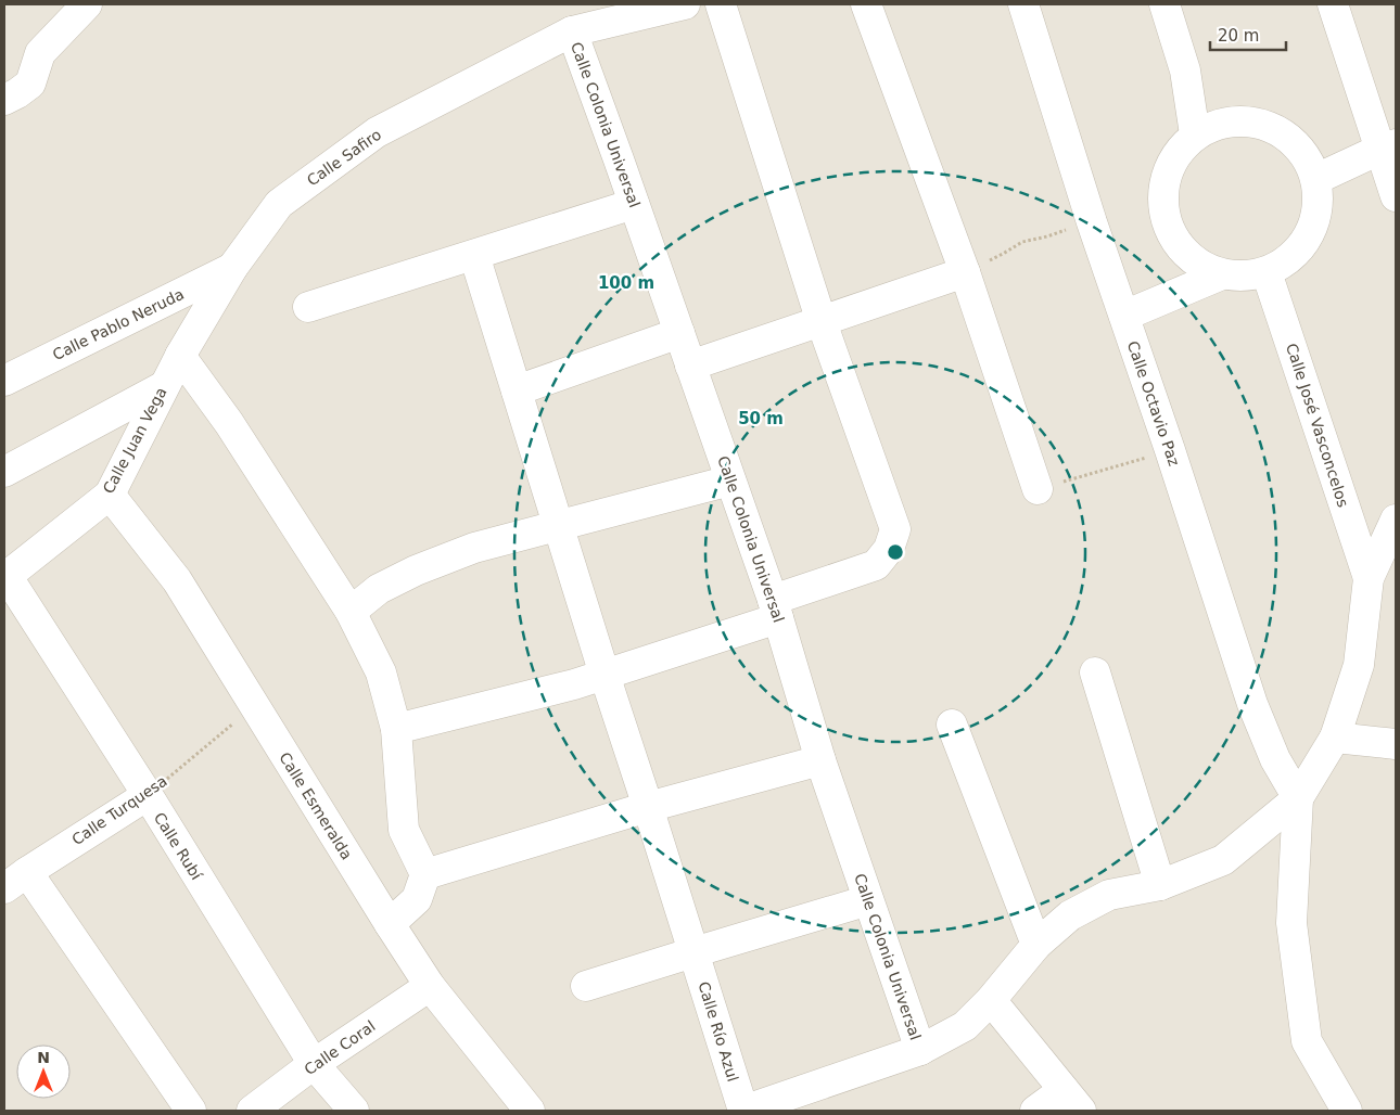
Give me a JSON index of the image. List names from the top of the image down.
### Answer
{
  "streets": {
    "street": [
      "Calle Colonia Universal",
      "Calle Safiro",
      "Calle Pablo Neruda",
      "Calle Octavio Paz",
      "Calle José Vasconcelos",
      "Calle Juan Vega",
      "Calle Esmeralda",
      "Calle Turquesa",
      "Calle Rubí",
      "Calle Río Azul",
      "Calle Coral"
    ]
  },
  "crossings": [
    ["Calle Colonia Universal", "Calle Safiro"],
    ["Calle Safiro", "Calle Pablo Neruda"],
    ["Calle Safiro", "Calle Juan Vega"],
    ["Calle Juan Vega", "Calle Esmeralda"],
    ["Calle Juan Vega", "Calle Rubí"],
    ["Calle Esmeralda", "Calle Turquesa"],
    ["Calle Esmeralda", "Calle Coral"],
    ["Calle Turquesa", "Calle Rubí"],
    ["Calle Rubí", "Calle Coral"]
  ],
  "scale_bar": "20 m",
  "north": "top",
  "rings": ["100 m", "50 m"]
}
